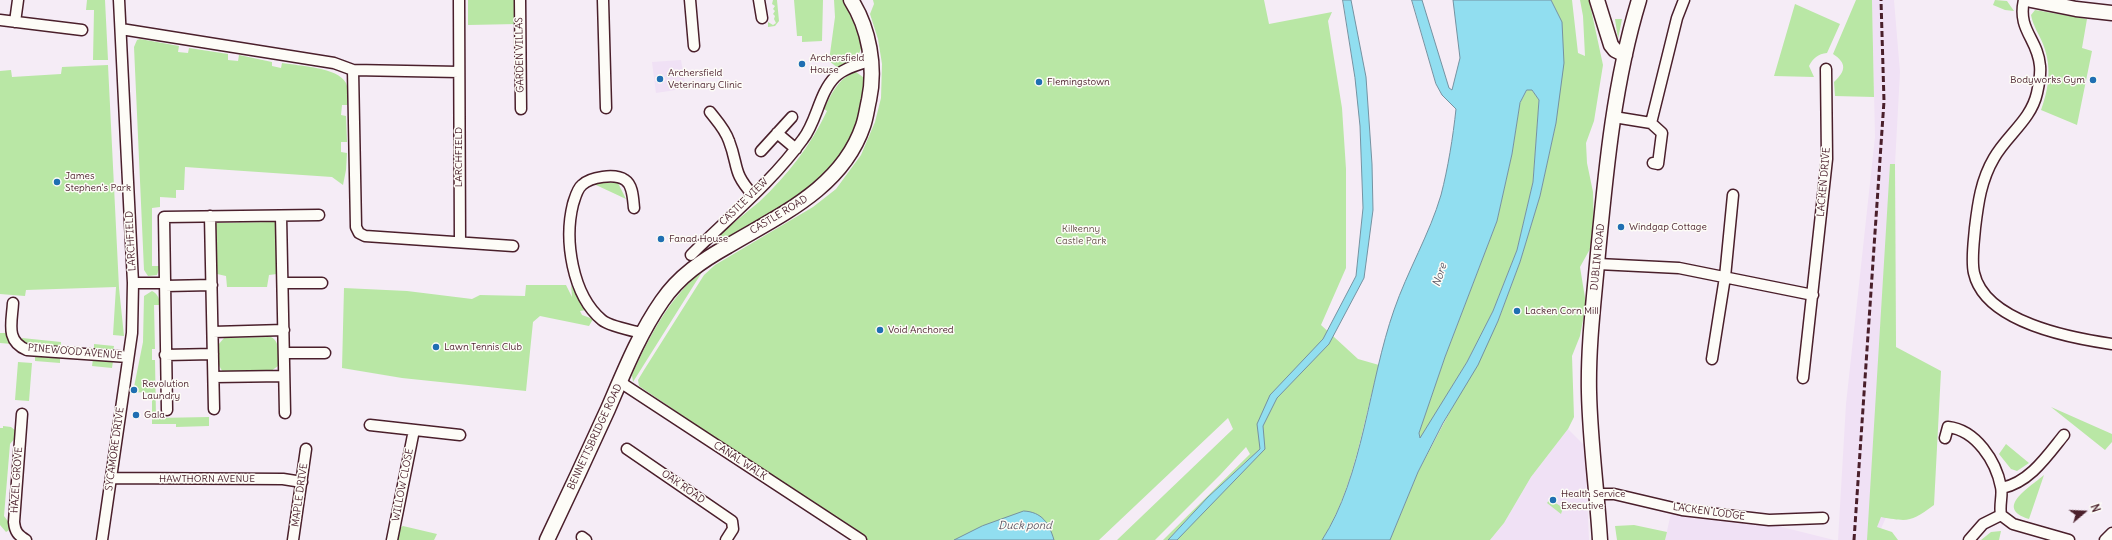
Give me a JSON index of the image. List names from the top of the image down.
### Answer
{
  "streets": {
    "main road": ["CASTLE ROAD", "DUBLIN ROAD", "BENNETTSBRIDGE ROAD"],
    "street": [
      "GARDEN VILLAS",
      "LARCHFIELD",
      "LACKEN DRIVE",
      "CASTLE VIEW",
      "PINEWOOD AVENUE",
      "SYCAMORE DRIVE",
      "CANAL WALK",
      "HAWTHORN AVENUE",
      "HAZEL GROVE",
      "WILLOW CLOSE",
      "OAK ROAD",
      "MAPLE DRIVE",
      "LACKEN LODGE"
    ]
  },
  "crossings": [
    ["LARCHFIELD", "PINEWOOD AVENUE"],
    ["LARCHFIELD", "SYCAMORE DRIVE"],
    ["CASTLE VIEW", "CASTLE ROAD"],
    ["CASTLE ROAD", "BENNETTSBRIDGE ROAD"],
    ["DUBLIN ROAD", "LACKEN LODGE"],
    ["PINEWOOD AVENUE", "SYCAMORE DRIVE"],
    ["BENNETTSBRIDGE ROAD", "CANAL WALK"],
    ["SYCAMORE DRIVE", "HAWTHORN AVENUE"],
    ["HAWTHORN AVENUE", "MAPLE DRIVE"]
  ],
  "water": ["Nore", "Duck pond"],
  "parks": ["Kilkenny Castle Park"],
  "places": [
    "Archersfield House",
    "Archersfield Veterinary Clinic",
    "Bodyworks Gym",
    "Flemingstown",
    "James Stephen's Park",
    "Windgap Cottage",
    "Fanad House",
    "Lacken Corn Mill",
    "Void Anchored",
    "Lawn Tennis Club",
    "Revolution Laundry",
    "Gala",
    "Health Service Executive"
  ],
  "north": "right"
}
